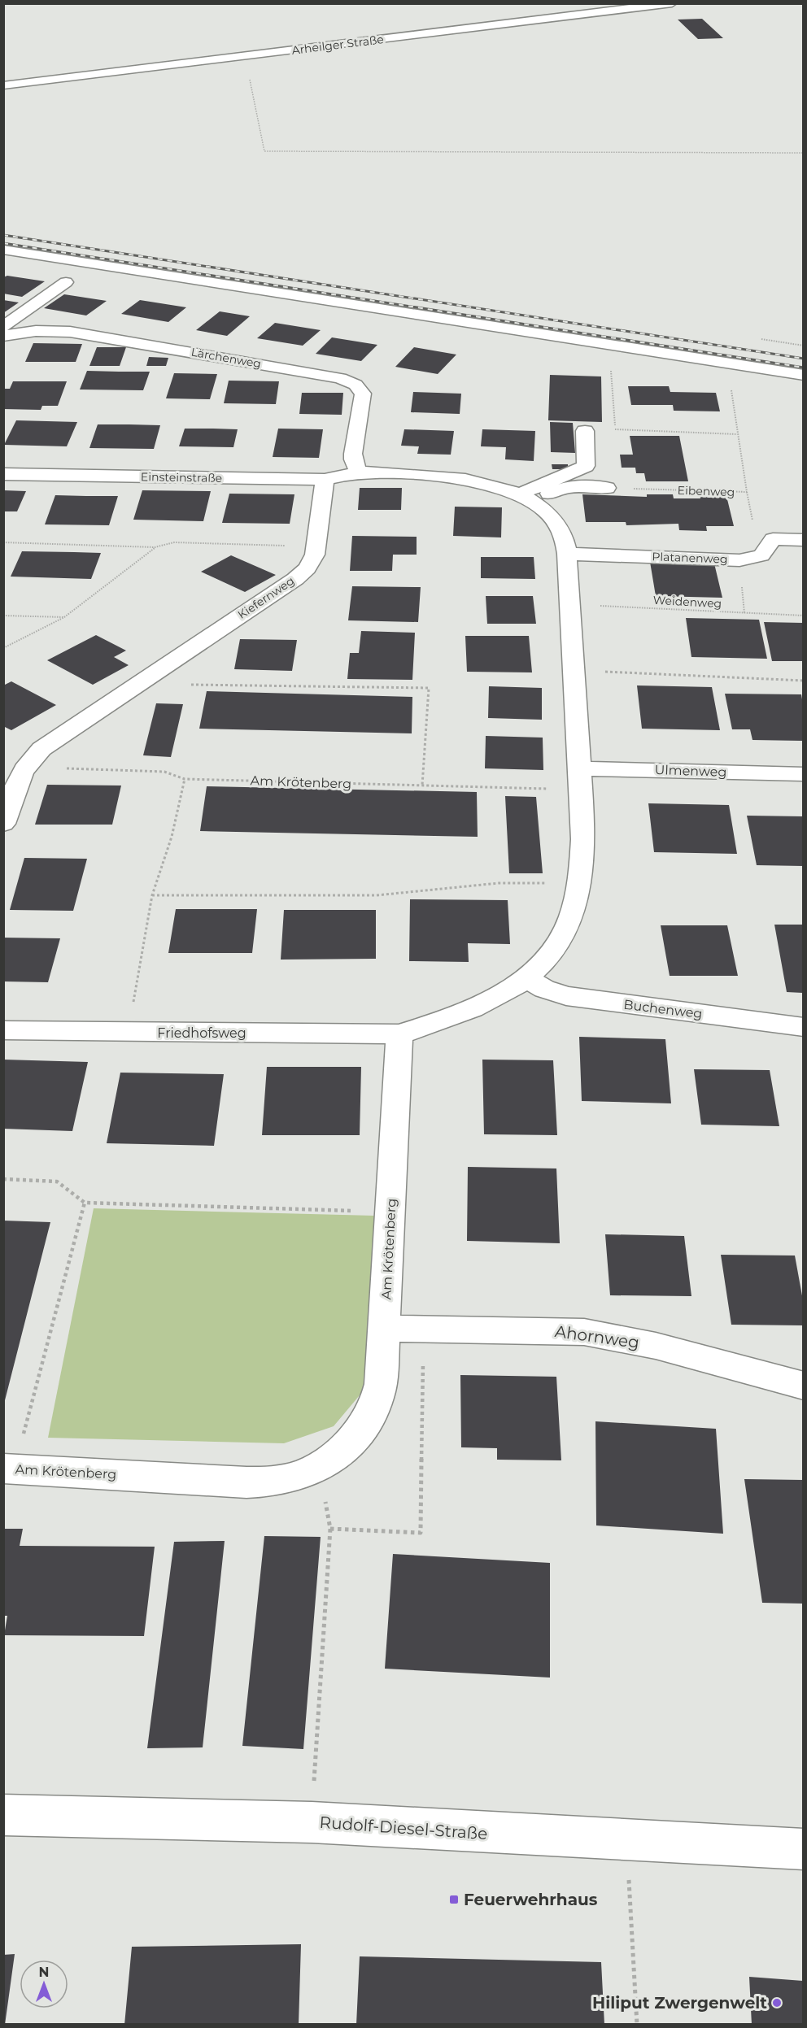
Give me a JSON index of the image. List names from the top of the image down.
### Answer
{
  "streets": {
    "street": [
      "Arheilger Straße",
      "Lärchenweg",
      "Einsteinstraße",
      "Platanenweg",
      "Kiefernweg",
      "Ulmenweg",
      "Am Krötenberg",
      "Buchenweg",
      "Friedhofsweg",
      "Ahornweg",
      "Rudolf-Diesel-Straße"
    ],
    "path": ["Eibenweg", "Weidenweg"]
  },
  "crossings": [
    ["Lärchenweg", "Einsteinstraße"],
    ["Einsteinstraße", "Kiefernweg"],
    ["Kiefernweg", "Am Krötenberg"],
    ["Ulmenweg", "Am Krötenberg"],
    ["Am Krötenberg", "Friedhofsweg"],
    ["Am Krötenberg", "Ahornweg"]
  ],
  "places": {
    "transit": ["Feuerwehrhaus"],
    "other": ["Hiliput Zwergenwelt"]
  },
  "north": "top"
}
